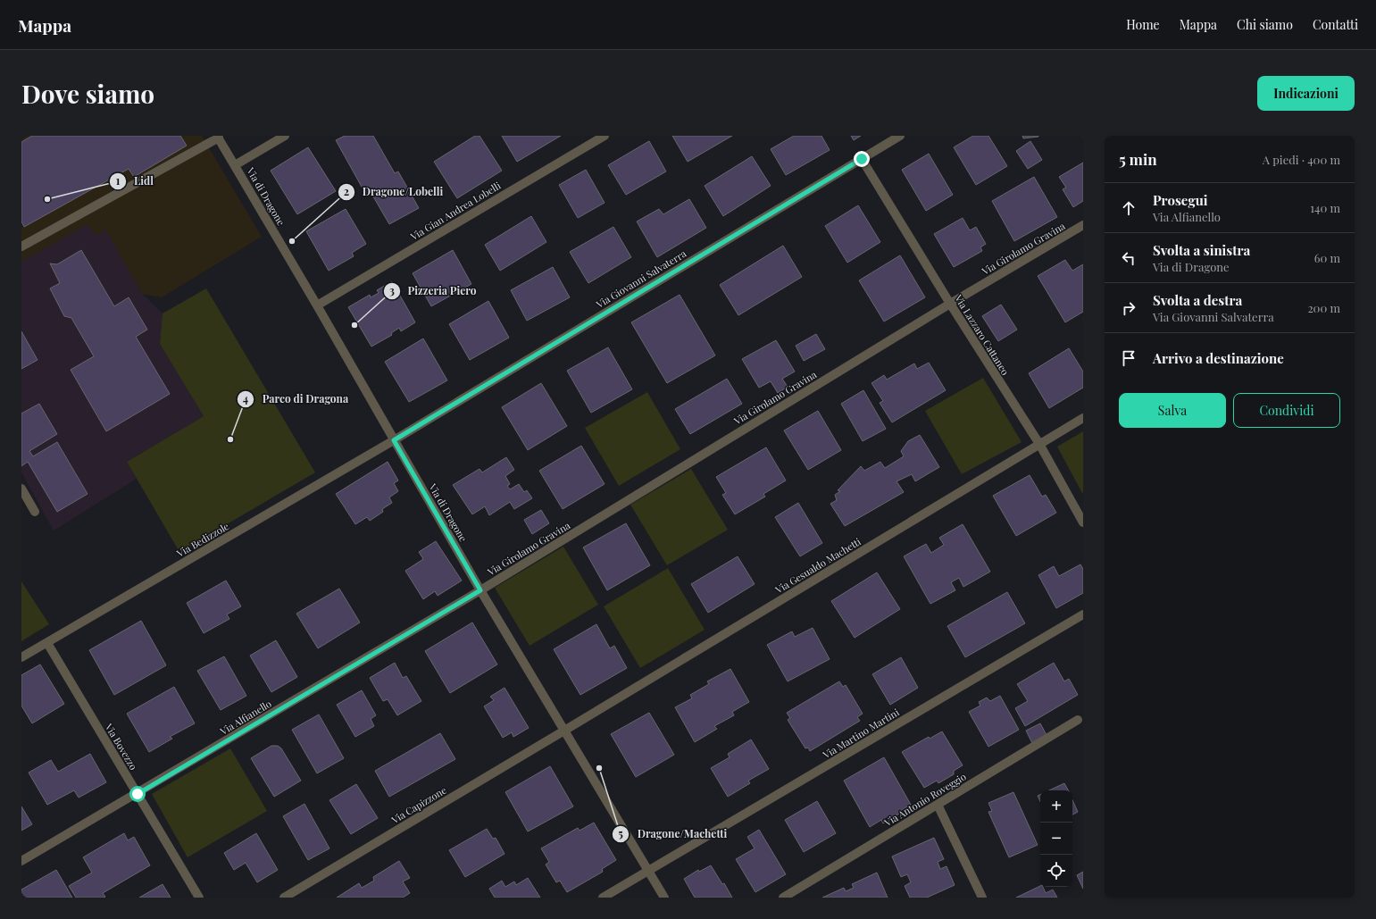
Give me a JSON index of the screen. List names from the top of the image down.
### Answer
{
  "streets": {
    "street": [
      "Via di Dragone",
      "Via Gian Andrea Lobelli",
      "Via Girolamo Gravina",
      "Via Giovanni Salvaterra",
      "Via Lazzaro Cattaneo",
      "Via Bedizzole",
      "Via Gesualdo Machetti",
      "Via Alfianello",
      "Via Martino Martini",
      "Via Bovezzo",
      "Via Antonio Roveggio",
      "Via Capizzone"
    ]
  },
  "crossings": [
    ["Via di Dragone", "Via Gian Andrea Lobelli"],
    ["Via di Dragone", "Via Girolamo Gravina"],
    ["Via di Dragone", "Via Giovanni Salvaterra"],
    ["Via di Dragone", "Via Bedizzole"],
    ["Via di Dragone", "Via Gesualdo Machetti"],
    ["Via di Dragone", "Via Alfianello"],
    ["Via di Dragone", "Via Martino Martini"],
    ["Via di Dragone", "Via Capizzone"],
    ["Via Girolamo Gravina", "Via Lazzaro Cattaneo"],
    ["Via Girolamo Gravina", "Via Alfianello"],
    ["Via Giovanni Salvaterra", "Via Lazzaro Cattaneo"],
    ["Via Giovanni Salvaterra", "Via Bedizzole"],
    ["Via Lazzaro Cattaneo", "Via Gesualdo Machetti"],
    ["Via Bedizzole", "Via Bovezzo"],
    ["Via Gesualdo Machetti", "Via Capizzone"],
    ["Via Alfianello", "Via Bovezzo"]
  ],
  "places": [
    "Lidl",
    "Dragone/Lobelli",
    "Pizzeria Piero",
    "Parco di Dragona",
    "Dragone/Machetti"
  ],
  "page": {
    "header": "Mappa",
    "nav": [
      "Home",
      "Mappa",
      "Chi siamo",
      "Contatti"
    ],
    "buttons": [
      "Indicazioni",
      ["Salva", "Condividi"]
    ],
    "title": "Dove siamo",
    "heading": ["5 min", "A piedi · 400 m"],
    "list": [
      ["Prosegui", "Via Alfianello", "140 m"],
      ["Svolta a sinistra", "Via di Dragone", "60 m"],
      ["Svolta a destra", "Via Giovanni Salvaterra", "200 m"],
      "Arrivo a destinazione"
    ],
    "map_buttons": ["+", "−"]
  }
}
